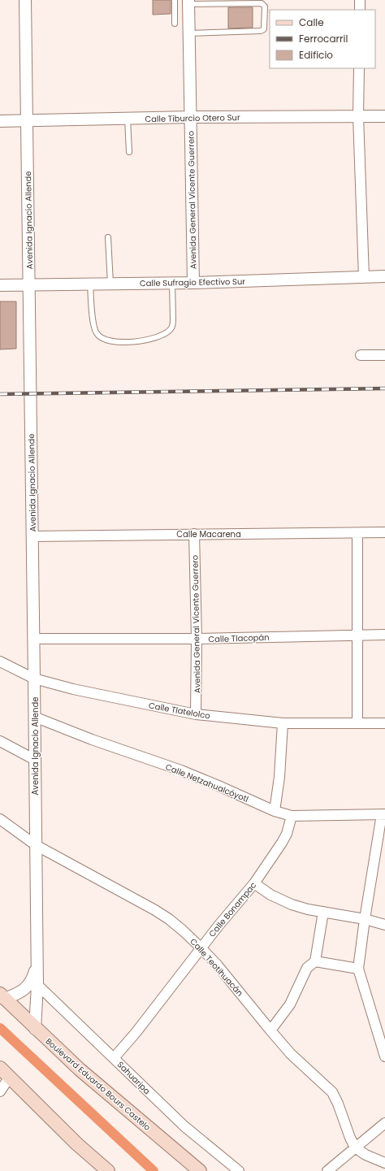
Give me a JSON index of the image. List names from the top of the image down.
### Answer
{
  "streets": {
    "main road": ["Boulevard Eduardo Bours Castelo"],
    "street": [
      "Calle Tiburcio Otero Sur",
      "Avenida General Vicente Guerrero",
      "Avenida Ignacio Allende",
      "Calle Sufragio Efectivo Sur",
      "Calle Macarena",
      "Calle Tlacopán",
      "Calle Tlatelolco",
      "Calle Netzahualcóyotl",
      "Calle Bonampac",
      "Calle Teotihuacán",
      "Sahuaripa"
    ]
  },
  "crossings": [
    ["Calle Tiburcio Otero Sur", "Avenida General Vicente Guerrero"],
    ["Calle Tiburcio Otero Sur", "Avenida Ignacio Allende"],
    ["Avenida General Vicente Guerrero", "Calle Sufragio Efectivo Sur"],
    ["Avenida General Vicente Guerrero", "Calle Macarena"],
    ["Avenida General Vicente Guerrero", "Calle Tlacopán"],
    ["Avenida General Vicente Guerrero", "Calle Tlatelolco"],
    ["Avenida Ignacio Allende", "Calle Sufragio Efectivo Sur"],
    ["Avenida Ignacio Allende", "Calle Macarena"],
    ["Avenida Ignacio Allende", "Calle Tlacopán"],
    ["Avenida Ignacio Allende", "Calle Tlatelolco"],
    ["Avenida Ignacio Allende", "Calle Netzahualcóyotl"],
    ["Avenida Ignacio Allende", "Calle Teotihuacán"],
    ["Avenida Ignacio Allende", "Sahuaripa"],
    ["Avenida Ignacio Allende", "Boulevard Eduardo Bours Castelo"],
    ["Calle Netzahualcóyotl", "Calle Bonampac"],
    ["Calle Bonampac", "Calle Teotihuacán"],
    ["Calle Bonampac", "Sahuaripa"]
  ],
  "legend": ["Calle", "Ferrocarril", "Edificio"]
}
